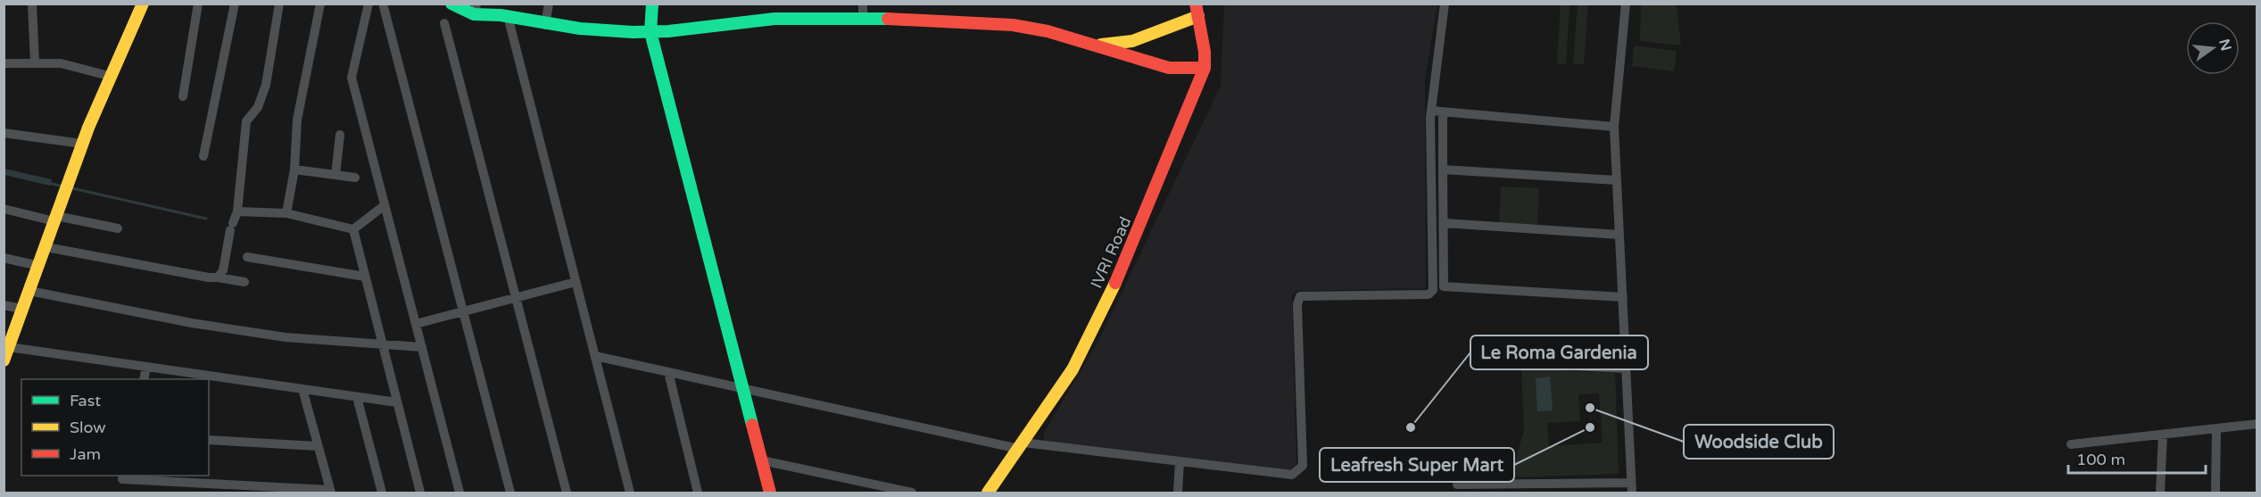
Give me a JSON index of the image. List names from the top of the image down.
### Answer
{
  "streets": {
    "street": ["IVRI Road"]
  },
  "places": ["Woodside Club", "Le Roma Gardenia", "Leafresh Super Mart"],
  "legend": ["Fast", "Slow", "Jam"],
  "scale_bar": "100 m",
  "north": "right"
}
